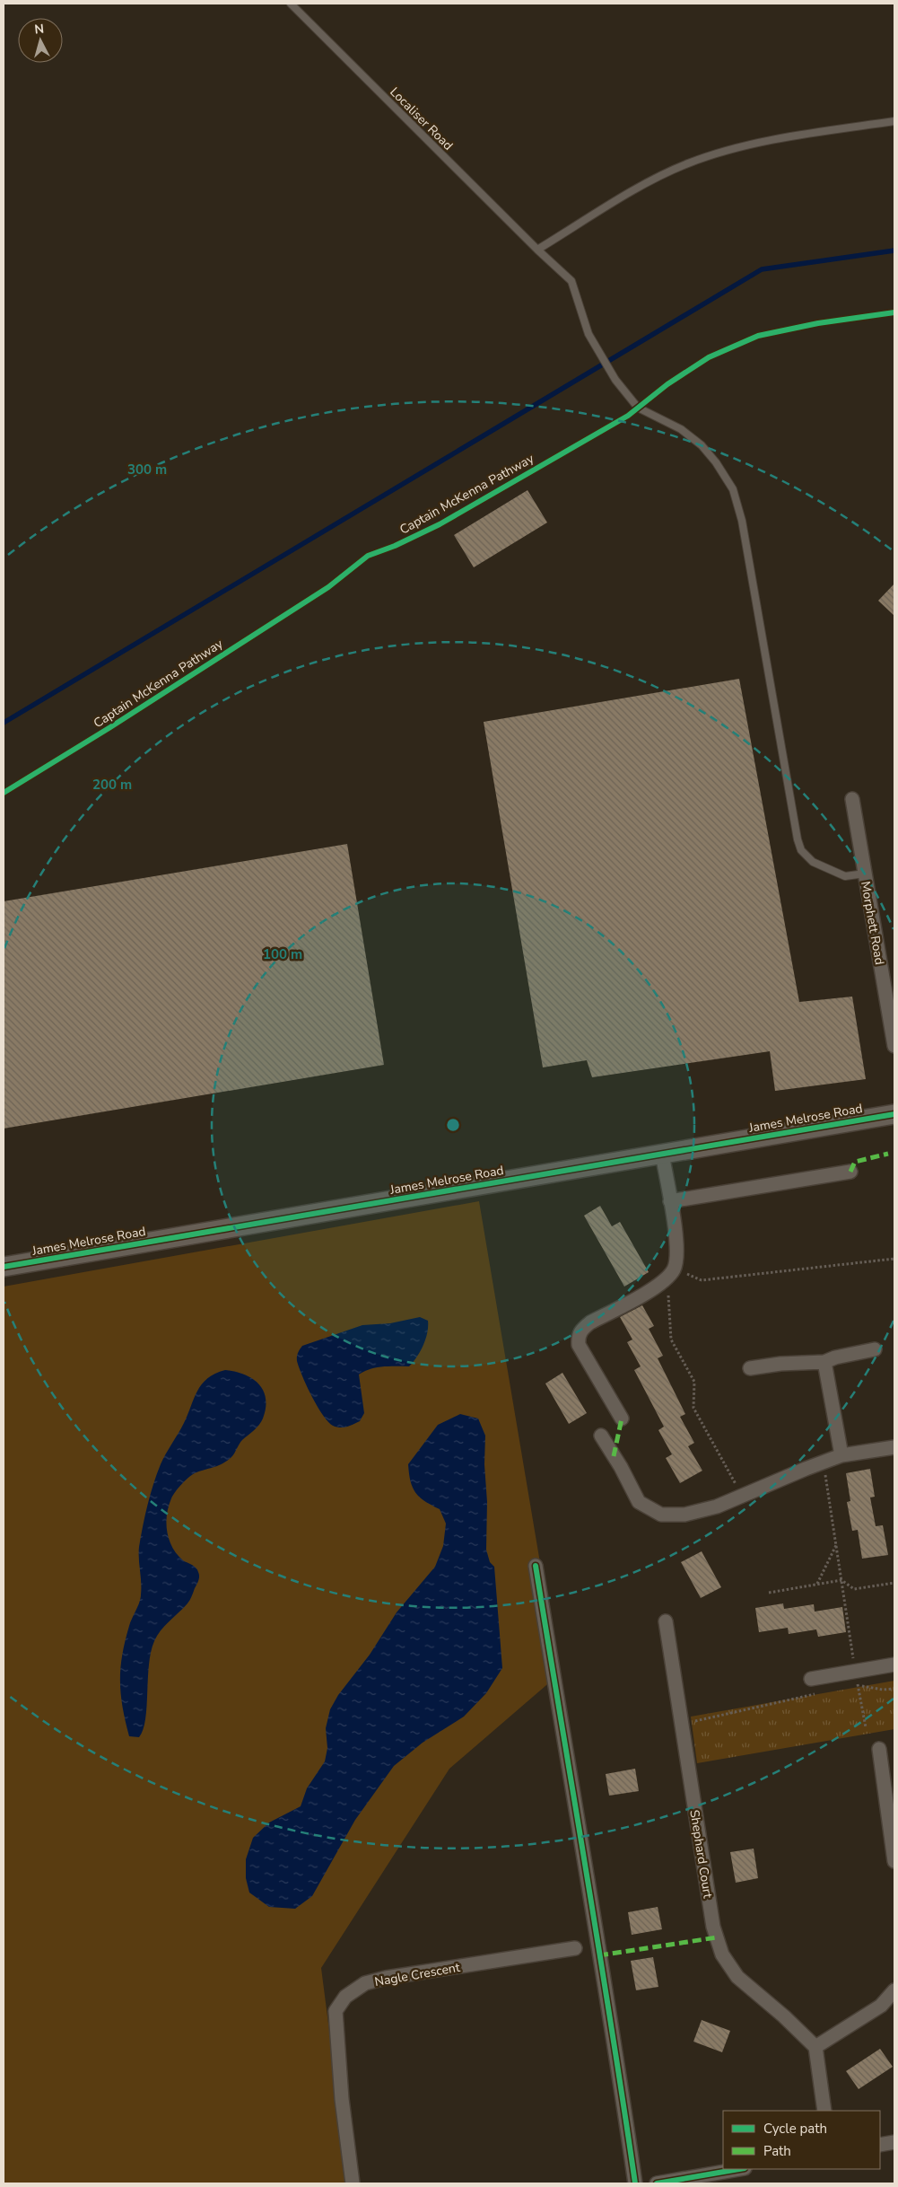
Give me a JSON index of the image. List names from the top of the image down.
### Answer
{
  "streets": {
    "street": [
      "Morphett Road",
      "James Melrose Road",
      "Shephard Court",
      "Nagle Crescent"
    ],
    "lane": ["Localiser Road"],
    "cycle path": ["Captain McKenna Pathway"]
  },
  "crossings": [
    ["Localiser Road", "Morphett Road"]
  ],
  "legend": ["Cycle path", "Path"],
  "north": "top",
  "rings": ["300 m", "200 m", "100 m"]
}
